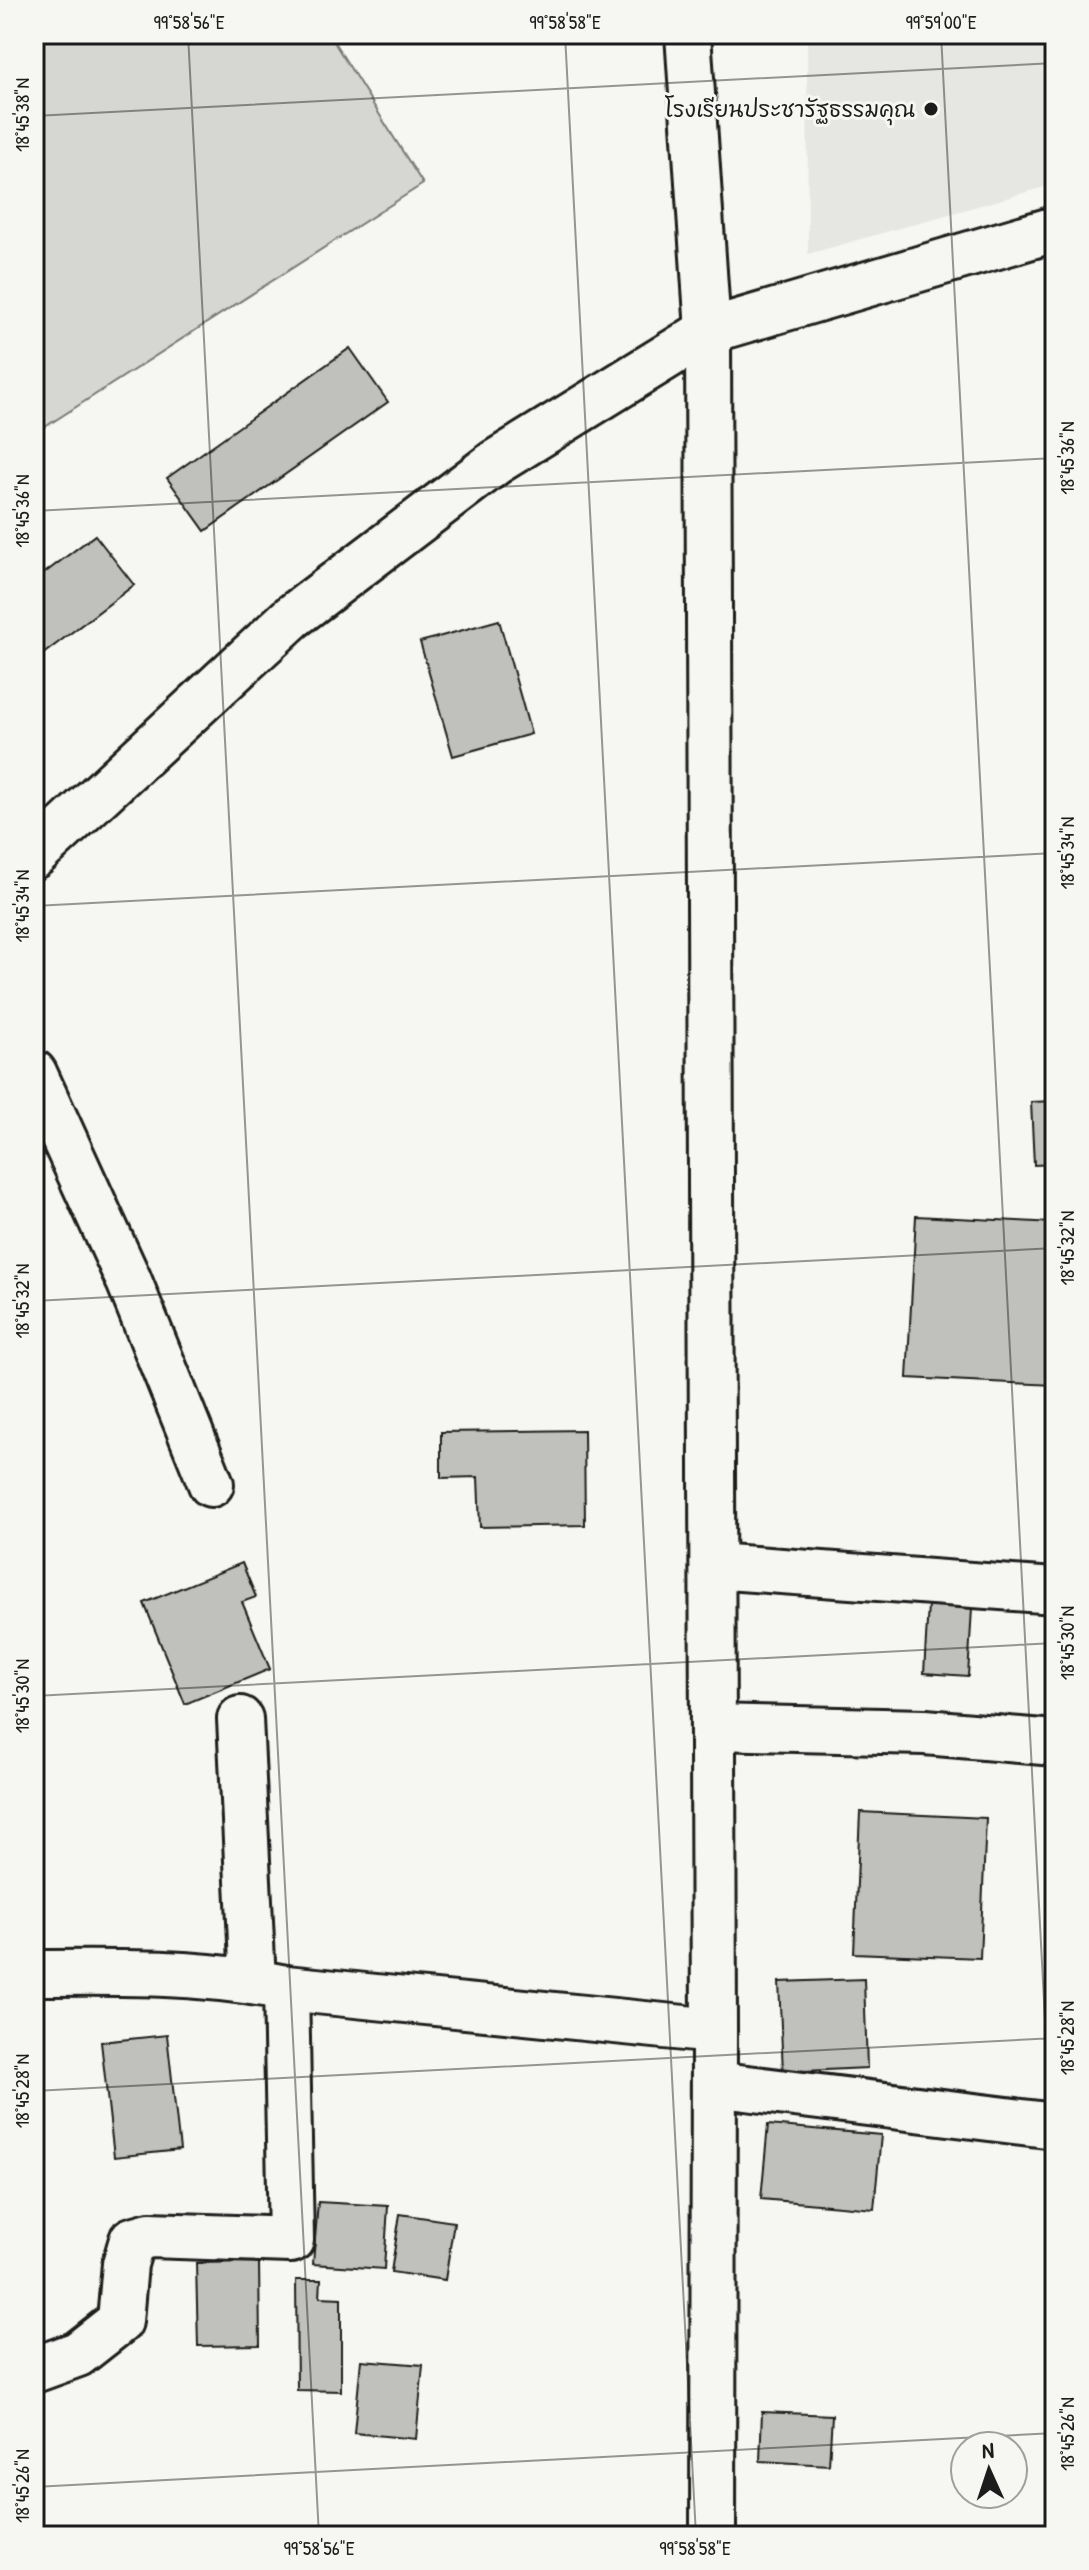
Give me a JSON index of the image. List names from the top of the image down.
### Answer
{
  "places": ["โรงเรียนประชารัฐธรรมคุณ"],
  "north": "top",
  "coordinates": [
    "99°58'56\"E",
    "99°58'58\"E",
    "99°59'00\"E",
    "18°45'38\"N",
    "18°45'36\"N",
    "18°45'34\"N",
    "18°45'32\"N",
    "18°45'30\"N",
    "18°45'28\"N",
    "18°45'26\"N"
  ]
}
